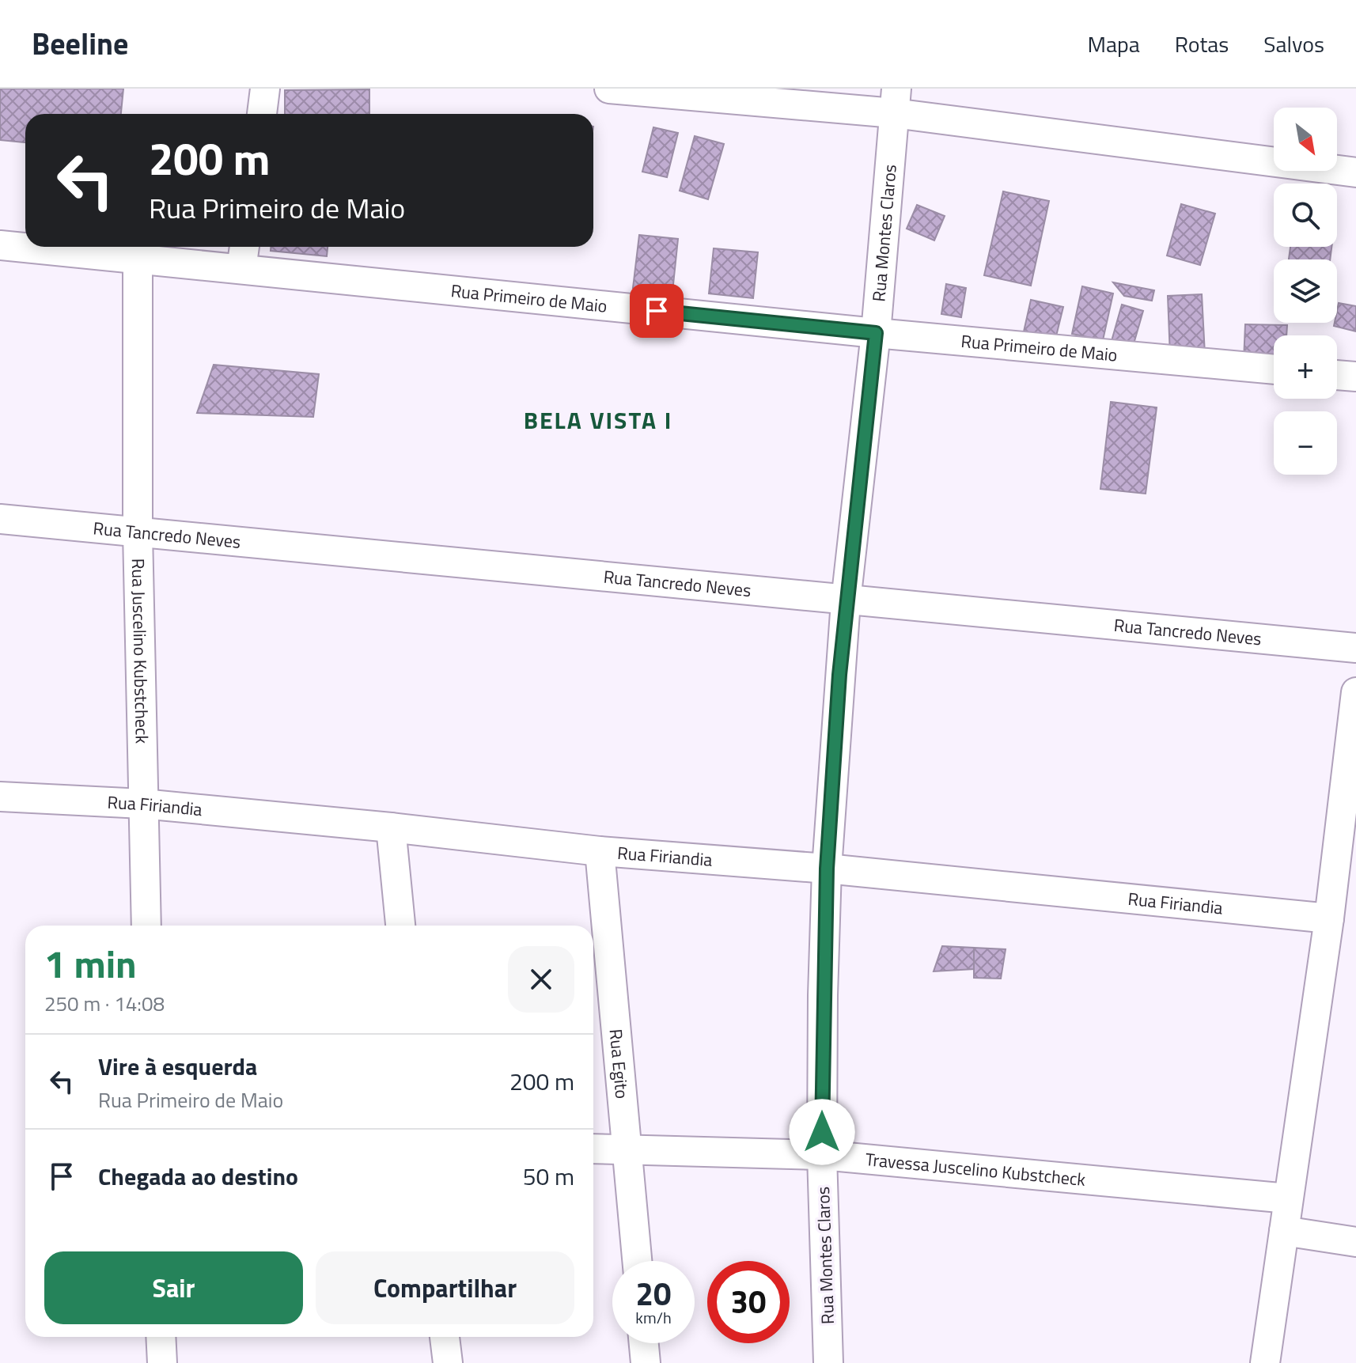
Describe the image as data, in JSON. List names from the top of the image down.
{
  "streets": {
    "street": [
      "Rua Montes Claros",
      "Rua Primeiro de Maio",
      "Rua Tancredo Neves",
      "Rua Juscelino Kubstcheck",
      "Rua Firiandia",
      "Rua Egito",
      "Travessa Juscelino Kubstcheck"
    ]
  },
  "crossings": [
    ["Rua Montes Claros", "Rua Primeiro de Maio"],
    ["Rua Montes Claros", "Rua Tancredo Neves"],
    ["Rua Montes Claros", "Rua Firiandia"],
    ["Rua Montes Claros", "Travessa Juscelino Kubstcheck"],
    ["Rua Primeiro de Maio", "Rua Juscelino Kubstcheck"],
    ["Rua Tancredo Neves", "Rua Juscelino Kubstcheck"],
    ["Rua Juscelino Kubstcheck", "Rua Firiandia"],
    ["Rua Firiandia", "Rua Egito"],
    ["Rua Egito", "Travessa Juscelino Kubstcheck"]
  ],
  "districts": ["BELA VISTA I"],
  "north": "bottom right",
  "page": {
    "header": "Beeline",
    "nav": ["Mapa", "Rotas", "Salvos"],
    "map_buttons": ["+", "−"],
    "turn": ["200 m", "Rua Primeiro de Maio"],
    "heading": ["1 min", "250 m · 14:08"],
    "list": [
      {
        "name": "Vire à esquerda",
        "note": "Rua Primeiro de Maio",
        "value": "200 m"
      },
      {
        "name": "Chegada ao destino",
        "value": "50 m"
      }
    ],
    "buttons": ["Sair", "Compartilhar"],
    "speed": "20 km/h",
    "limit": "30"
  }
}
